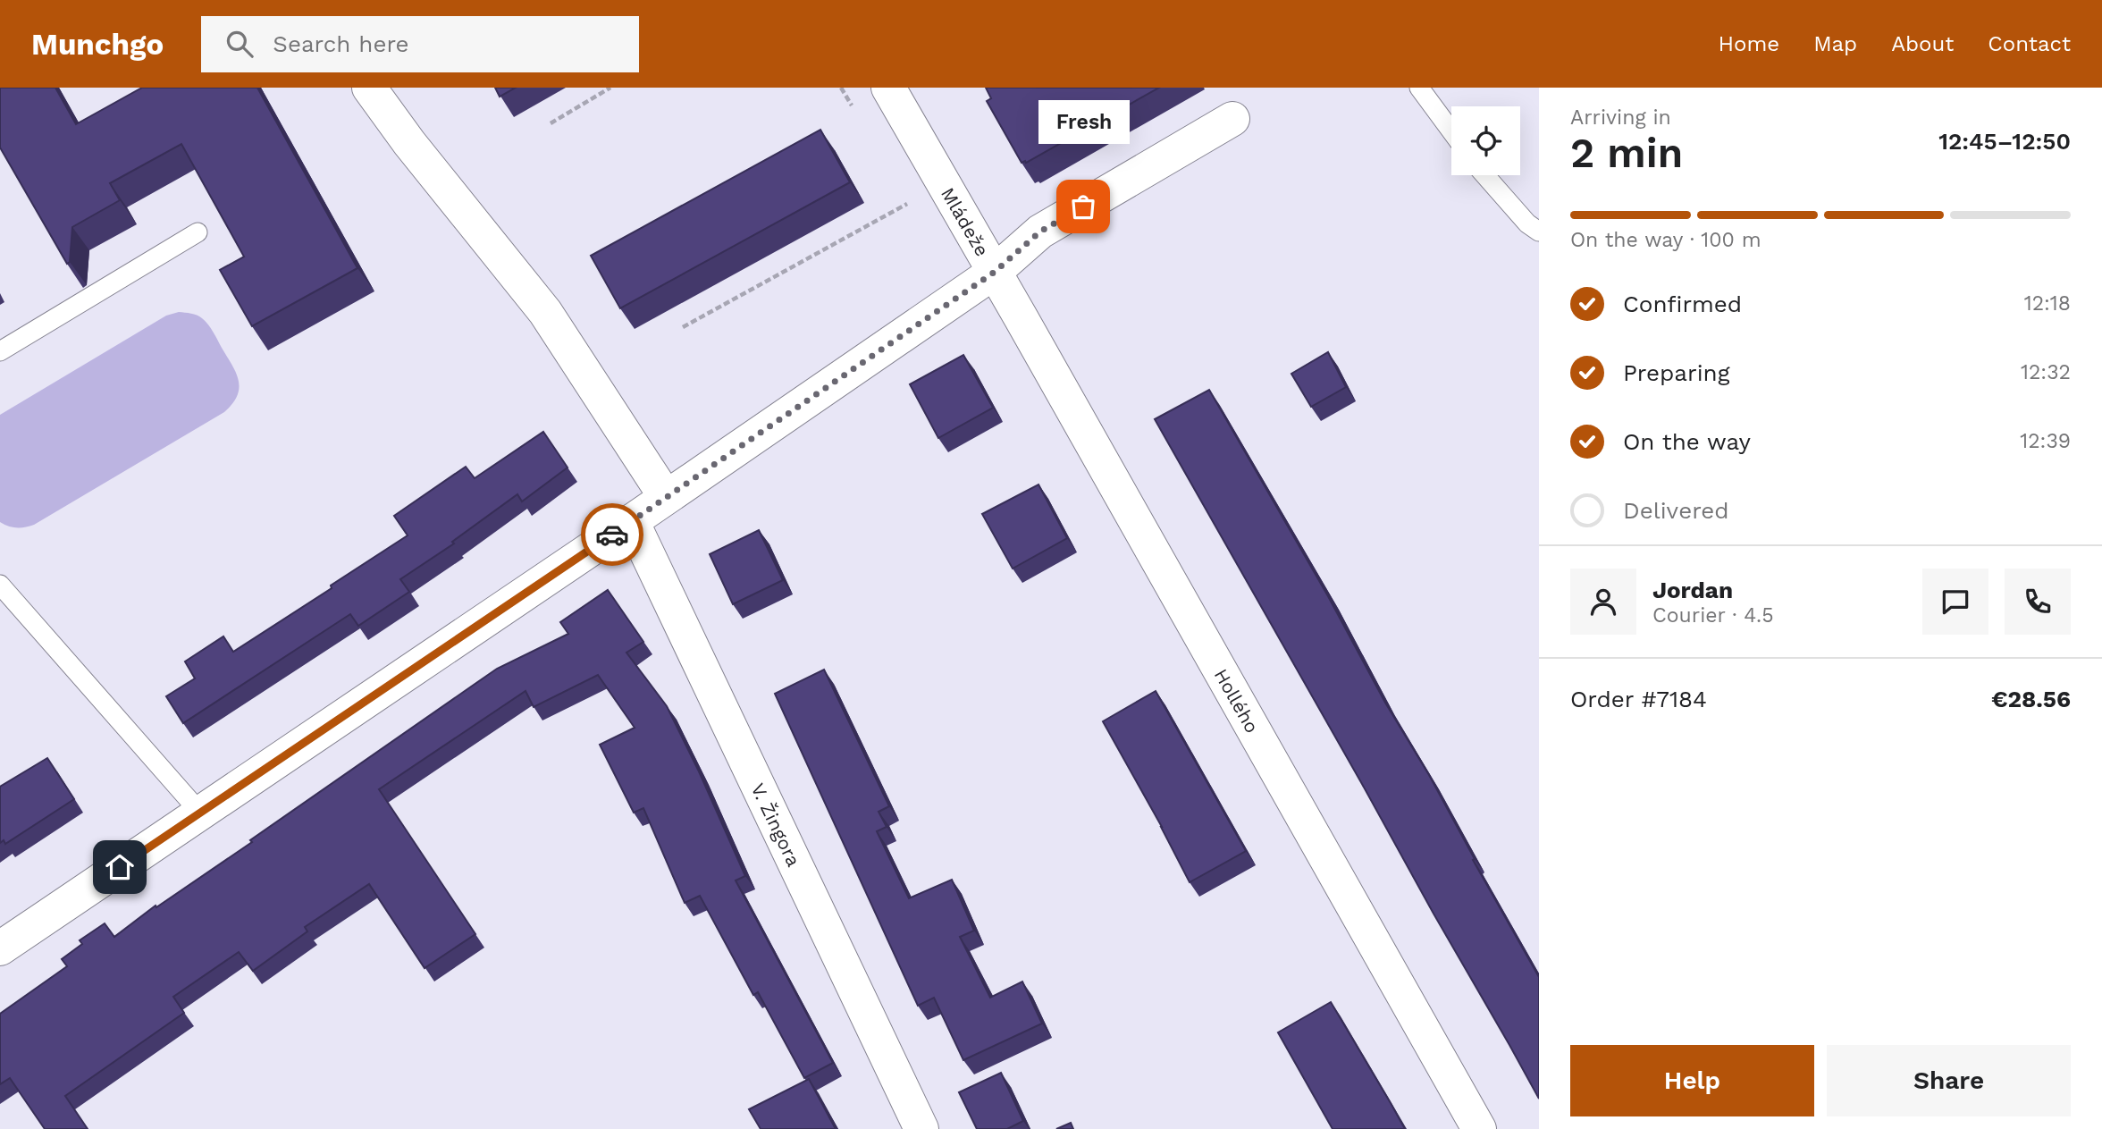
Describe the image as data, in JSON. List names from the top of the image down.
{
  "streets": {
    "street": ["Mládeže", "Hollého", "V. Žingora"]
  },
  "crossings": [
    ["Mládeže", "Hollého"]
  ],
  "places": ["Fresh"],
  "page": {
    "header": "Munchgo",
    "search": "Search here",
    "nav": [
      "Home",
      "Map",
      "About",
      "Contact"
    ],
    "heading": ["2 min", "Arriving in", "12:45–12:50"],
    "panel": [
      "Jordan",
      "Courier · 4.5",
      "Order #7184",
      "€28.56"
    ],
    "bubble": "Fresh",
    "bar": "On the way · 100 m",
    "list": [
      ["Confirmed", "12:18"],
      ["Preparing", "12:32"],
      ["On the way", "12:39"],
      "Delivered"
    ],
    "buttons": ["Help", "Share"]
  }
}
